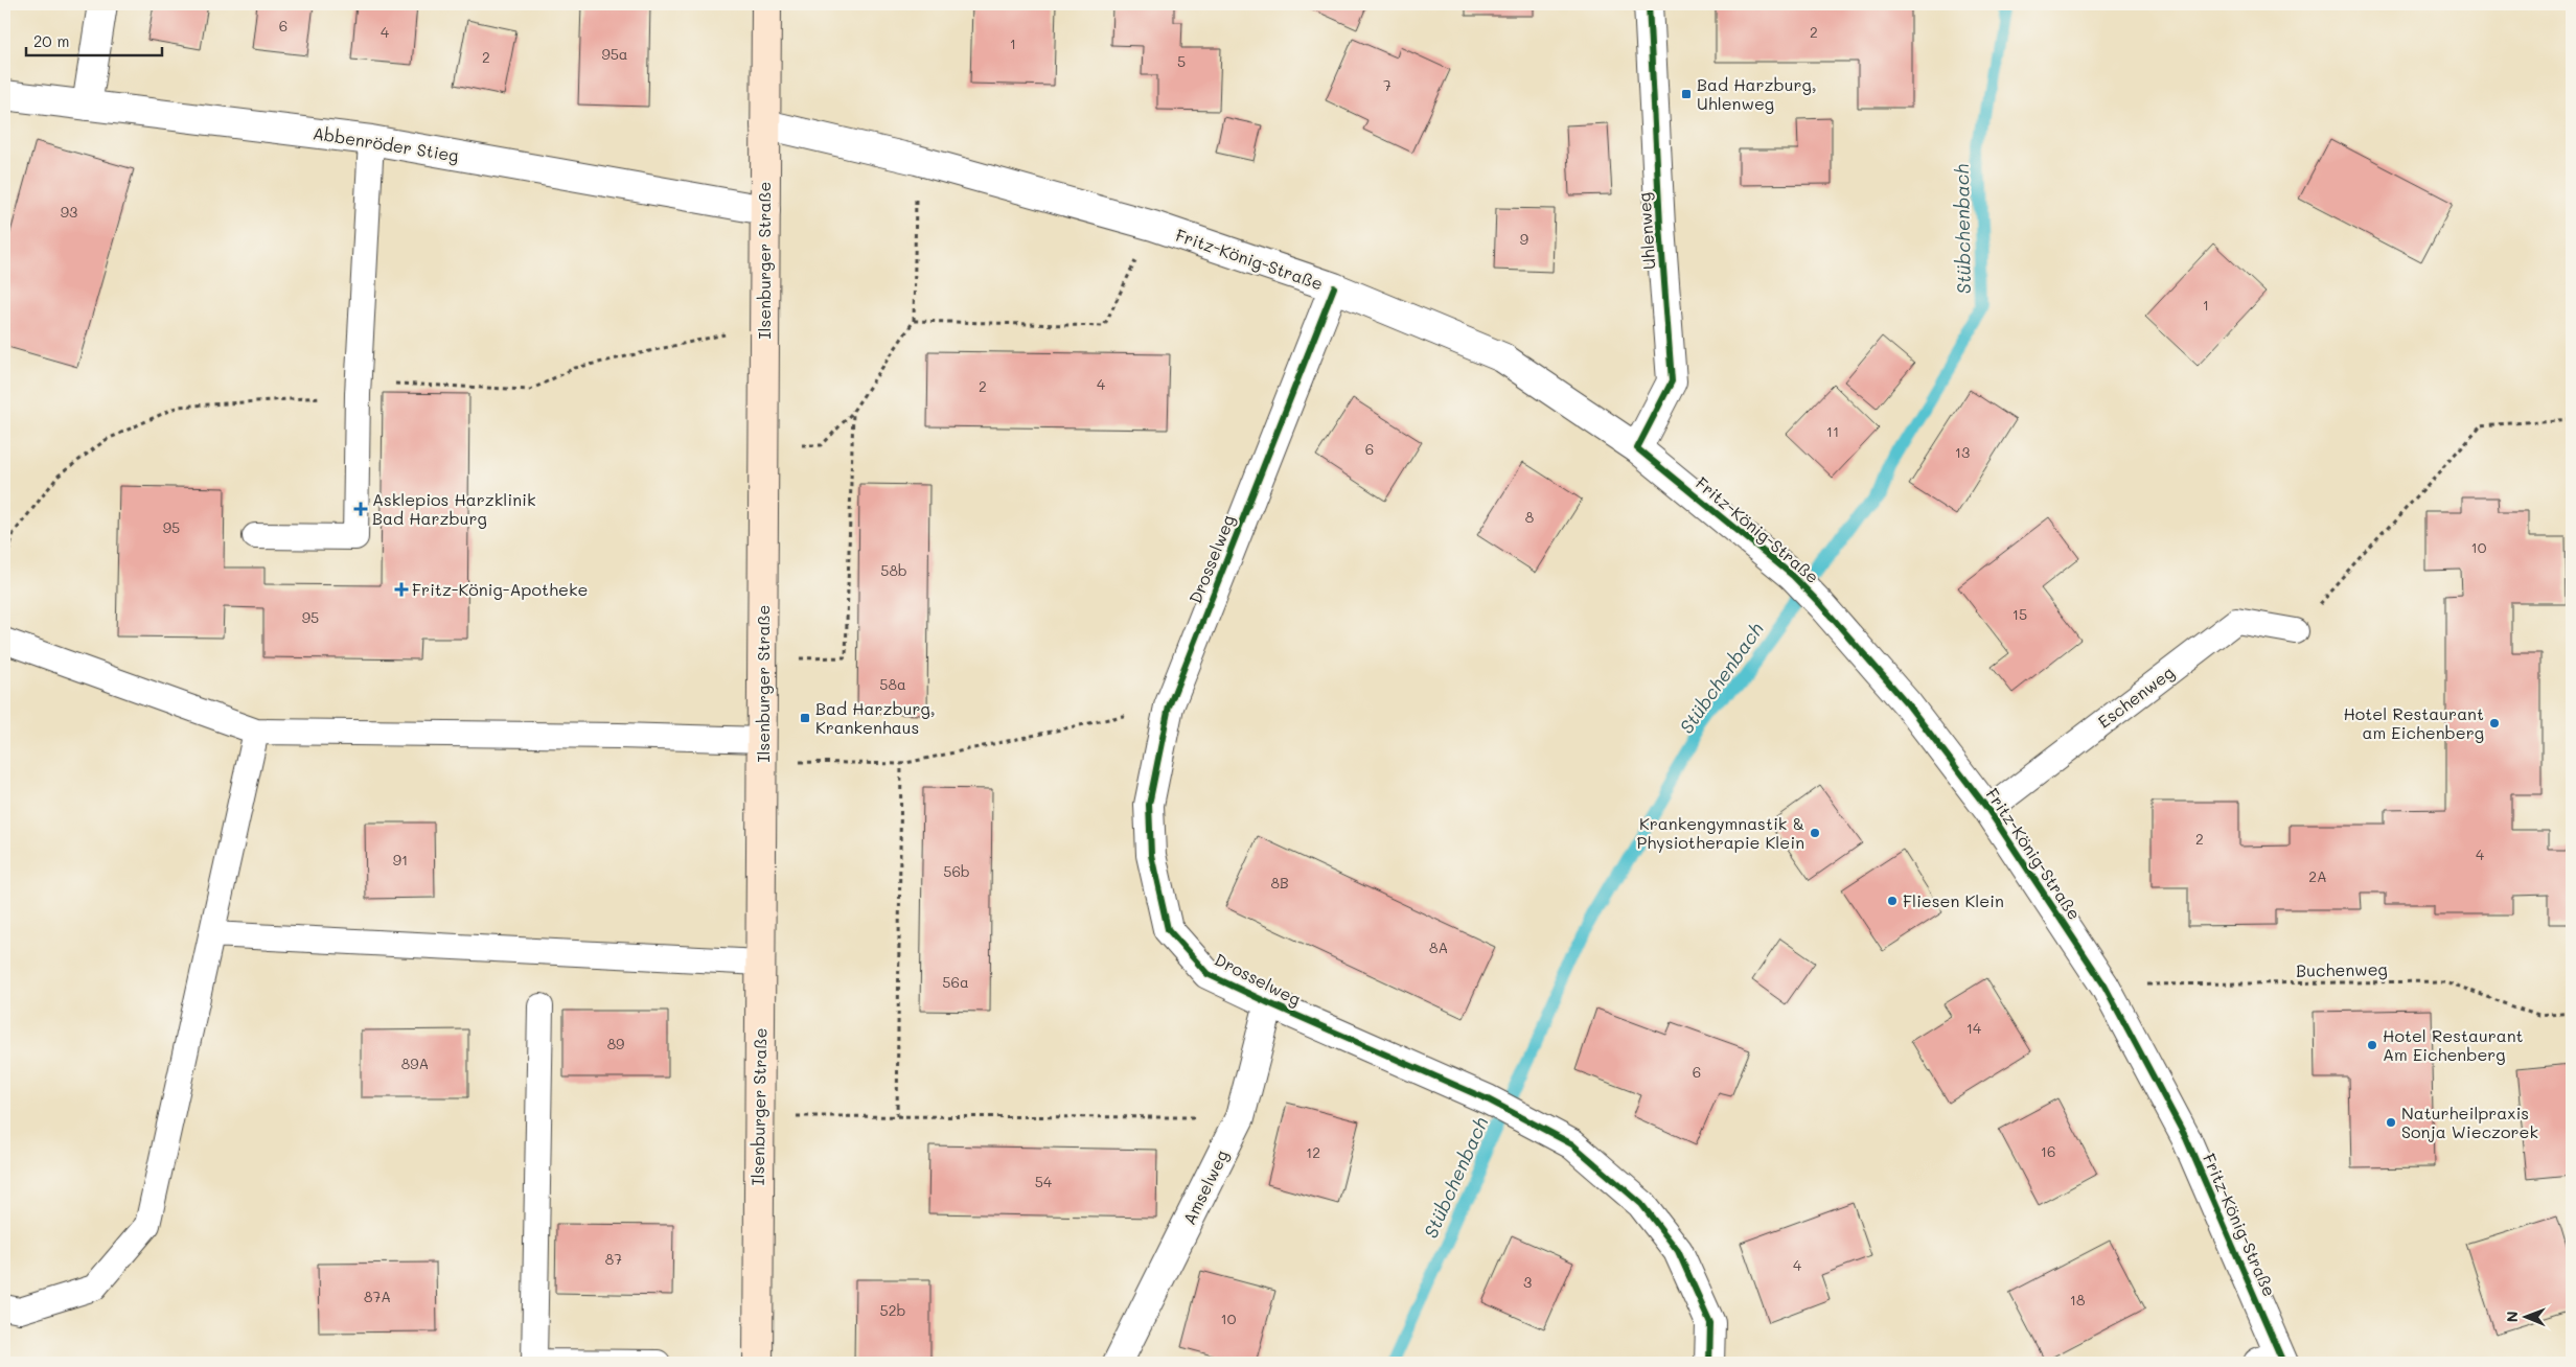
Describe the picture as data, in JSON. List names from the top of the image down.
{
  "streets": {
    "main road": ["Ilsenburger Straße"],
    "street": [
      "Abbenröder Stieg",
      "Uhlenweg",
      "Fritz-König-Straße",
      "Drosselweg",
      "Amselweg"
    ],
    "lane": ["Eschenweg"],
    "path": ["Buchenweg"]
  },
  "crossings": [
    ["Abbenröder Stieg", "Ilsenburger Straße"],
    ["Uhlenweg", "Fritz-König-Straße"],
    ["Fritz-König-Straße", "Ilsenburger Straße"],
    ["Fritz-König-Straße", "Drosselweg"],
    ["Fritz-König-Straße", "Eschenweg"],
    ["Fritz-König-Straße", "Buchenweg"],
    ["Drosselweg", "Amselweg"]
  ],
  "water": ["Stübchenbach"],
  "places": {
    "transit": ["Bad Harzburg, Uhlenweg", "Bad Harzburg, Krankenhaus"],
    "health": ["Asklepios Harzklinik Bad Harzburg", "Fritz-König-Apotheke"],
    "other": [
      "Hotel Restaurant am Eichenberg",
      "Krankengymnastik & Physiotherapie Klein",
      "Fliesen Klein",
      "Hotel Restaurant Am Eichenberg",
      "Naturheilpraxis Sonja Wieczorek"
    ]
  },
  "house_numbers": [
    "6",
    "4",
    "2",
    "1",
    "95a",
    "2",
    "5",
    "7",
    "93",
    "9",
    "1",
    "4",
    "2",
    "11",
    "6",
    "13",
    "8",
    "95",
    "10",
    "58b",
    "15",
    "95",
    "58a",
    "2",
    "4",
    "91",
    "56b",
    "2A",
    "8B",
    "8A",
    "56a",
    "14",
    "89",
    "89A",
    "6",
    "16",
    "12",
    "54",
    "87",
    "4",
    "3",
    "87A",
    "18",
    "52b",
    "10"
  ],
  "scale_bar": "20 m",
  "north": "left"
}
